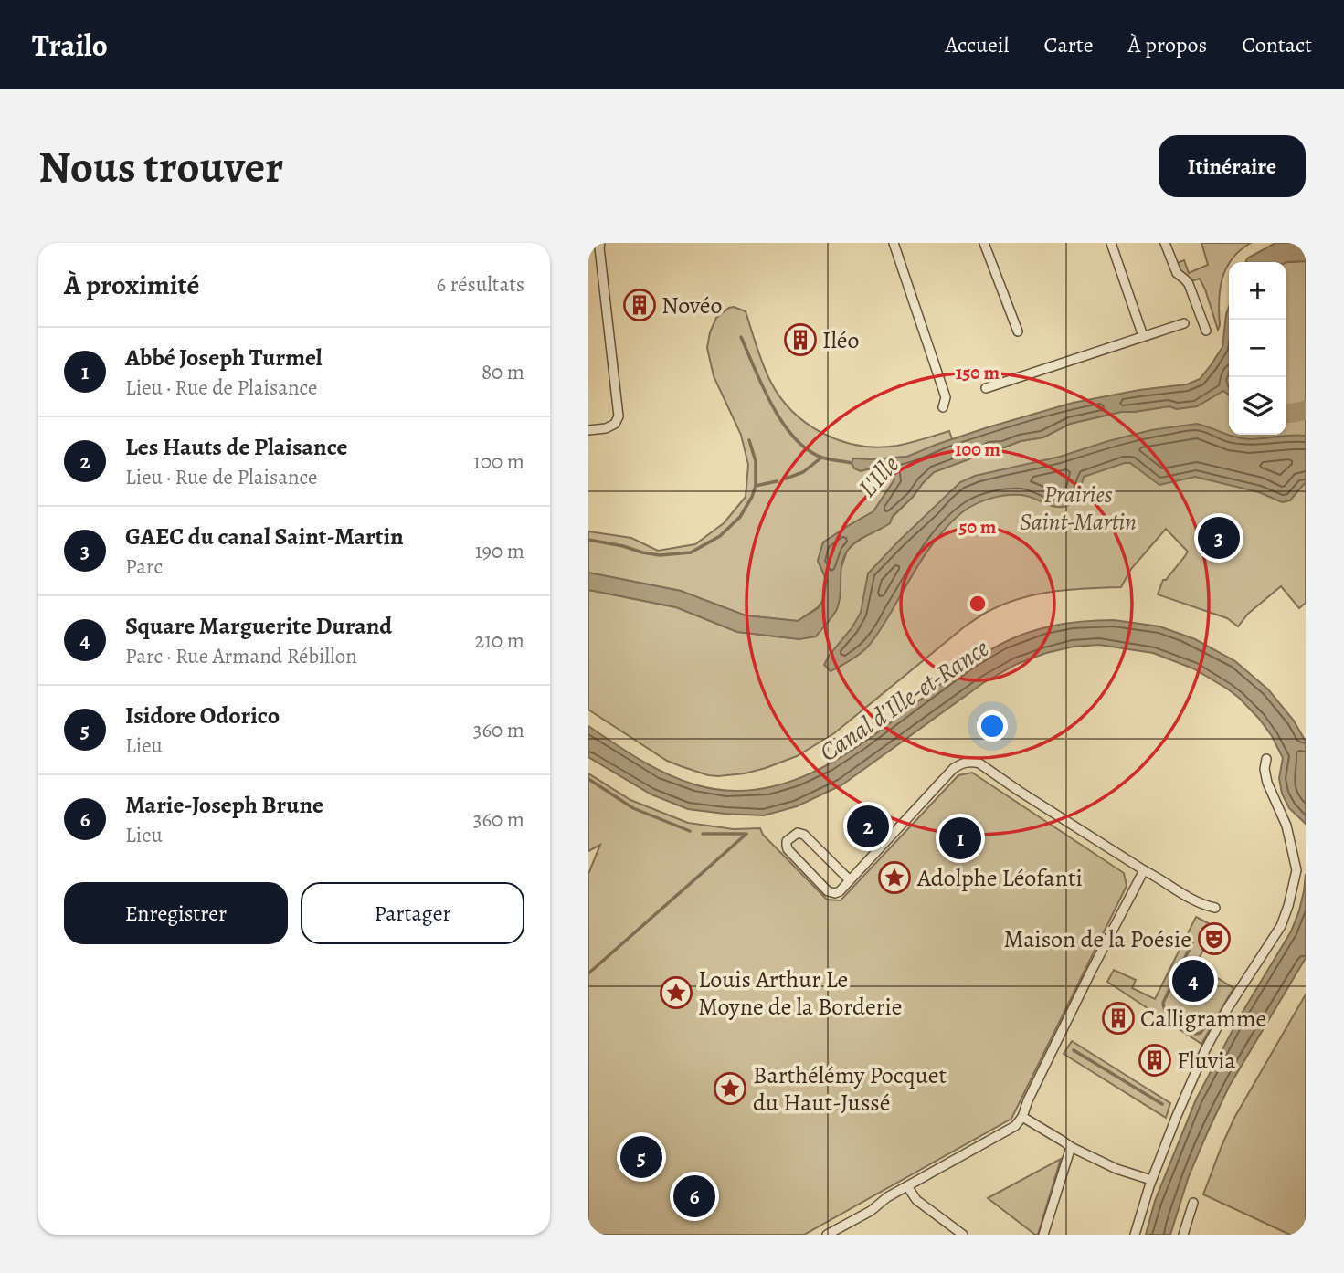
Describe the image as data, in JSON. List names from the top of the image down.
{
  "water": ["L'Ille", "Canal d'Ille-et-Rance"],
  "parks": ["Prairies Saint-Martin"],
  "places": {
    "building": [
      "Novéo",
      "Iléo",
      "Calligramme",
      "Fluvia"
    ],
    "place": ["Adolphe Léofanti", "Louis Arthur Le Moyne de la Borderie", "Barthélémy Pocquet du Haut-Jussé"],
    "theatre": ["Maison de la Poésie"]
  },
  "page": {
    "header": "Trailo",
    "nav": [
      "Accueil",
      "Carte",
      "À propos",
      "Contact"
    ],
    "buttons": [
      "Itinéraire",
      ["Enregistrer", "Partager"]
    ],
    "title": "Nous trouver",
    "heading": ["À proximité", "6 résultats"],
    "map_buttons": ["+", "−"],
    "list": [
      {
        "mark": "1",
        "name": "Abbé Joseph Turmel",
        "note": "Lieu · Rue de Plaisance",
        "value": "80 m"
      },
      {
        "mark": "2",
        "name": "Les Hauts de Plaisance",
        "note": "Lieu · Rue de Plaisance",
        "value": "100 m"
      },
      {
        "mark": "3",
        "name": "GAEC du canal Saint-Martin",
        "note": "Parc",
        "value": "190 m"
      },
      {
        "mark": "4",
        "name": "Square Marguerite Durand",
        "note": "Parc · Rue Armand Rébillon",
        "value": "210 m"
      },
      {
        "mark": "5",
        "name": "Isidore Odorico",
        "note": "Lieu",
        "value": "360 m"
      },
      {
        "mark": "6",
        "name": "Marie-Joseph Brune",
        "note": "Lieu",
        "value": "360 m"
      }
    ],
    "pins": [
      "3",
      "2",
      "1",
      "4",
      "5",
      "6"
    ]
  },
  "rings": ["150 m", "100 m", "50 m"]
}
